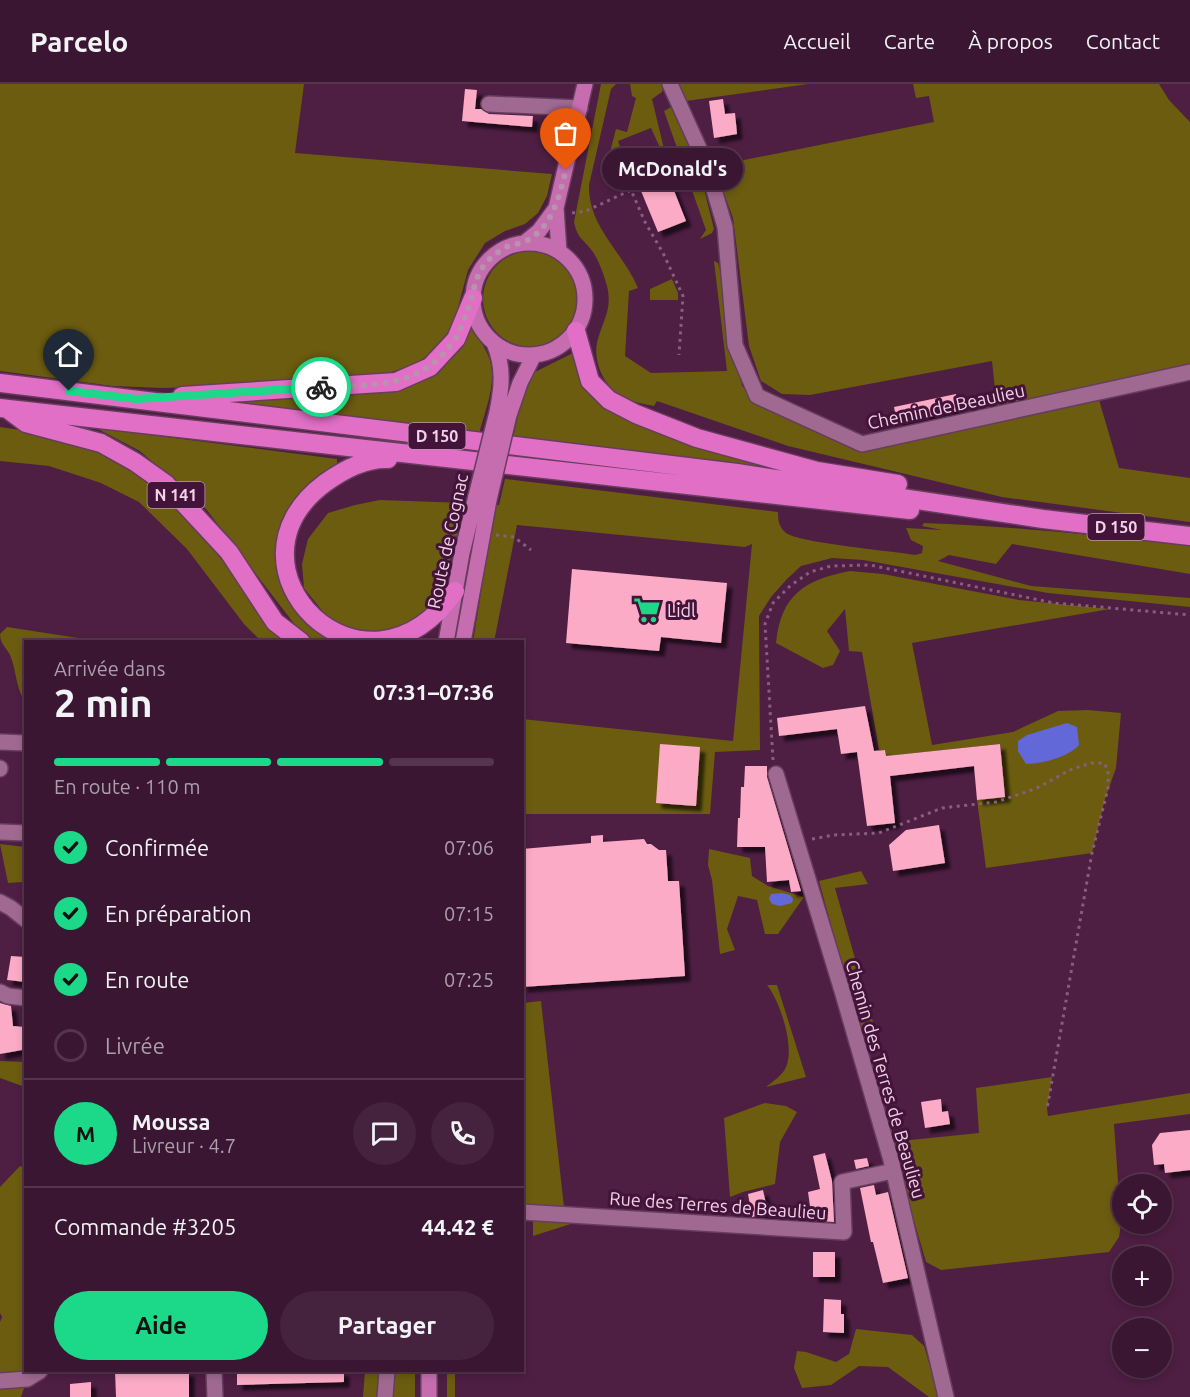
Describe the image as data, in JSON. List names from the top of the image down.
{
  "streets": {
    "highway": ["D 150", "N 141"],
    "main road": ["Route de Cognac"],
    "street": ["Chemin de Beaulieu", "Chemin des Terres de Beaulieu", "Rue des Terres de Beaulieu"]
  },
  "crossings": [
    ["D 150", "N 141"],
    ["Chemin des Terres de Beaulieu", "Rue des Terres de Beaulieu"]
  ],
  "places": {
    "other": ["McDonald's"],
    "supermarket": ["Lidl"]
  },
  "page": {
    "header": "Parcelo",
    "nav": [
      "Accueil",
      "Carte",
      "À propos",
      "Contact"
    ],
    "bubble": "McDonald's",
    "heading": ["2 min", "Arrivée dans", "07:31–07:36"],
    "panel": [
      "Moussa",
      "Livreur · 4.7",
      "Commande #3205",
      "44.42 €"
    ],
    "bar": "En route · 110 m",
    "list": [
      ["Confirmée", "07:06"],
      ["En préparation", "07:15"],
      ["En route", "07:25"],
      "Livrée"
    ],
    "round": "M",
    "map_buttons": ["+", "−"],
    "buttons": ["Aide", "Partager"]
  }
}
